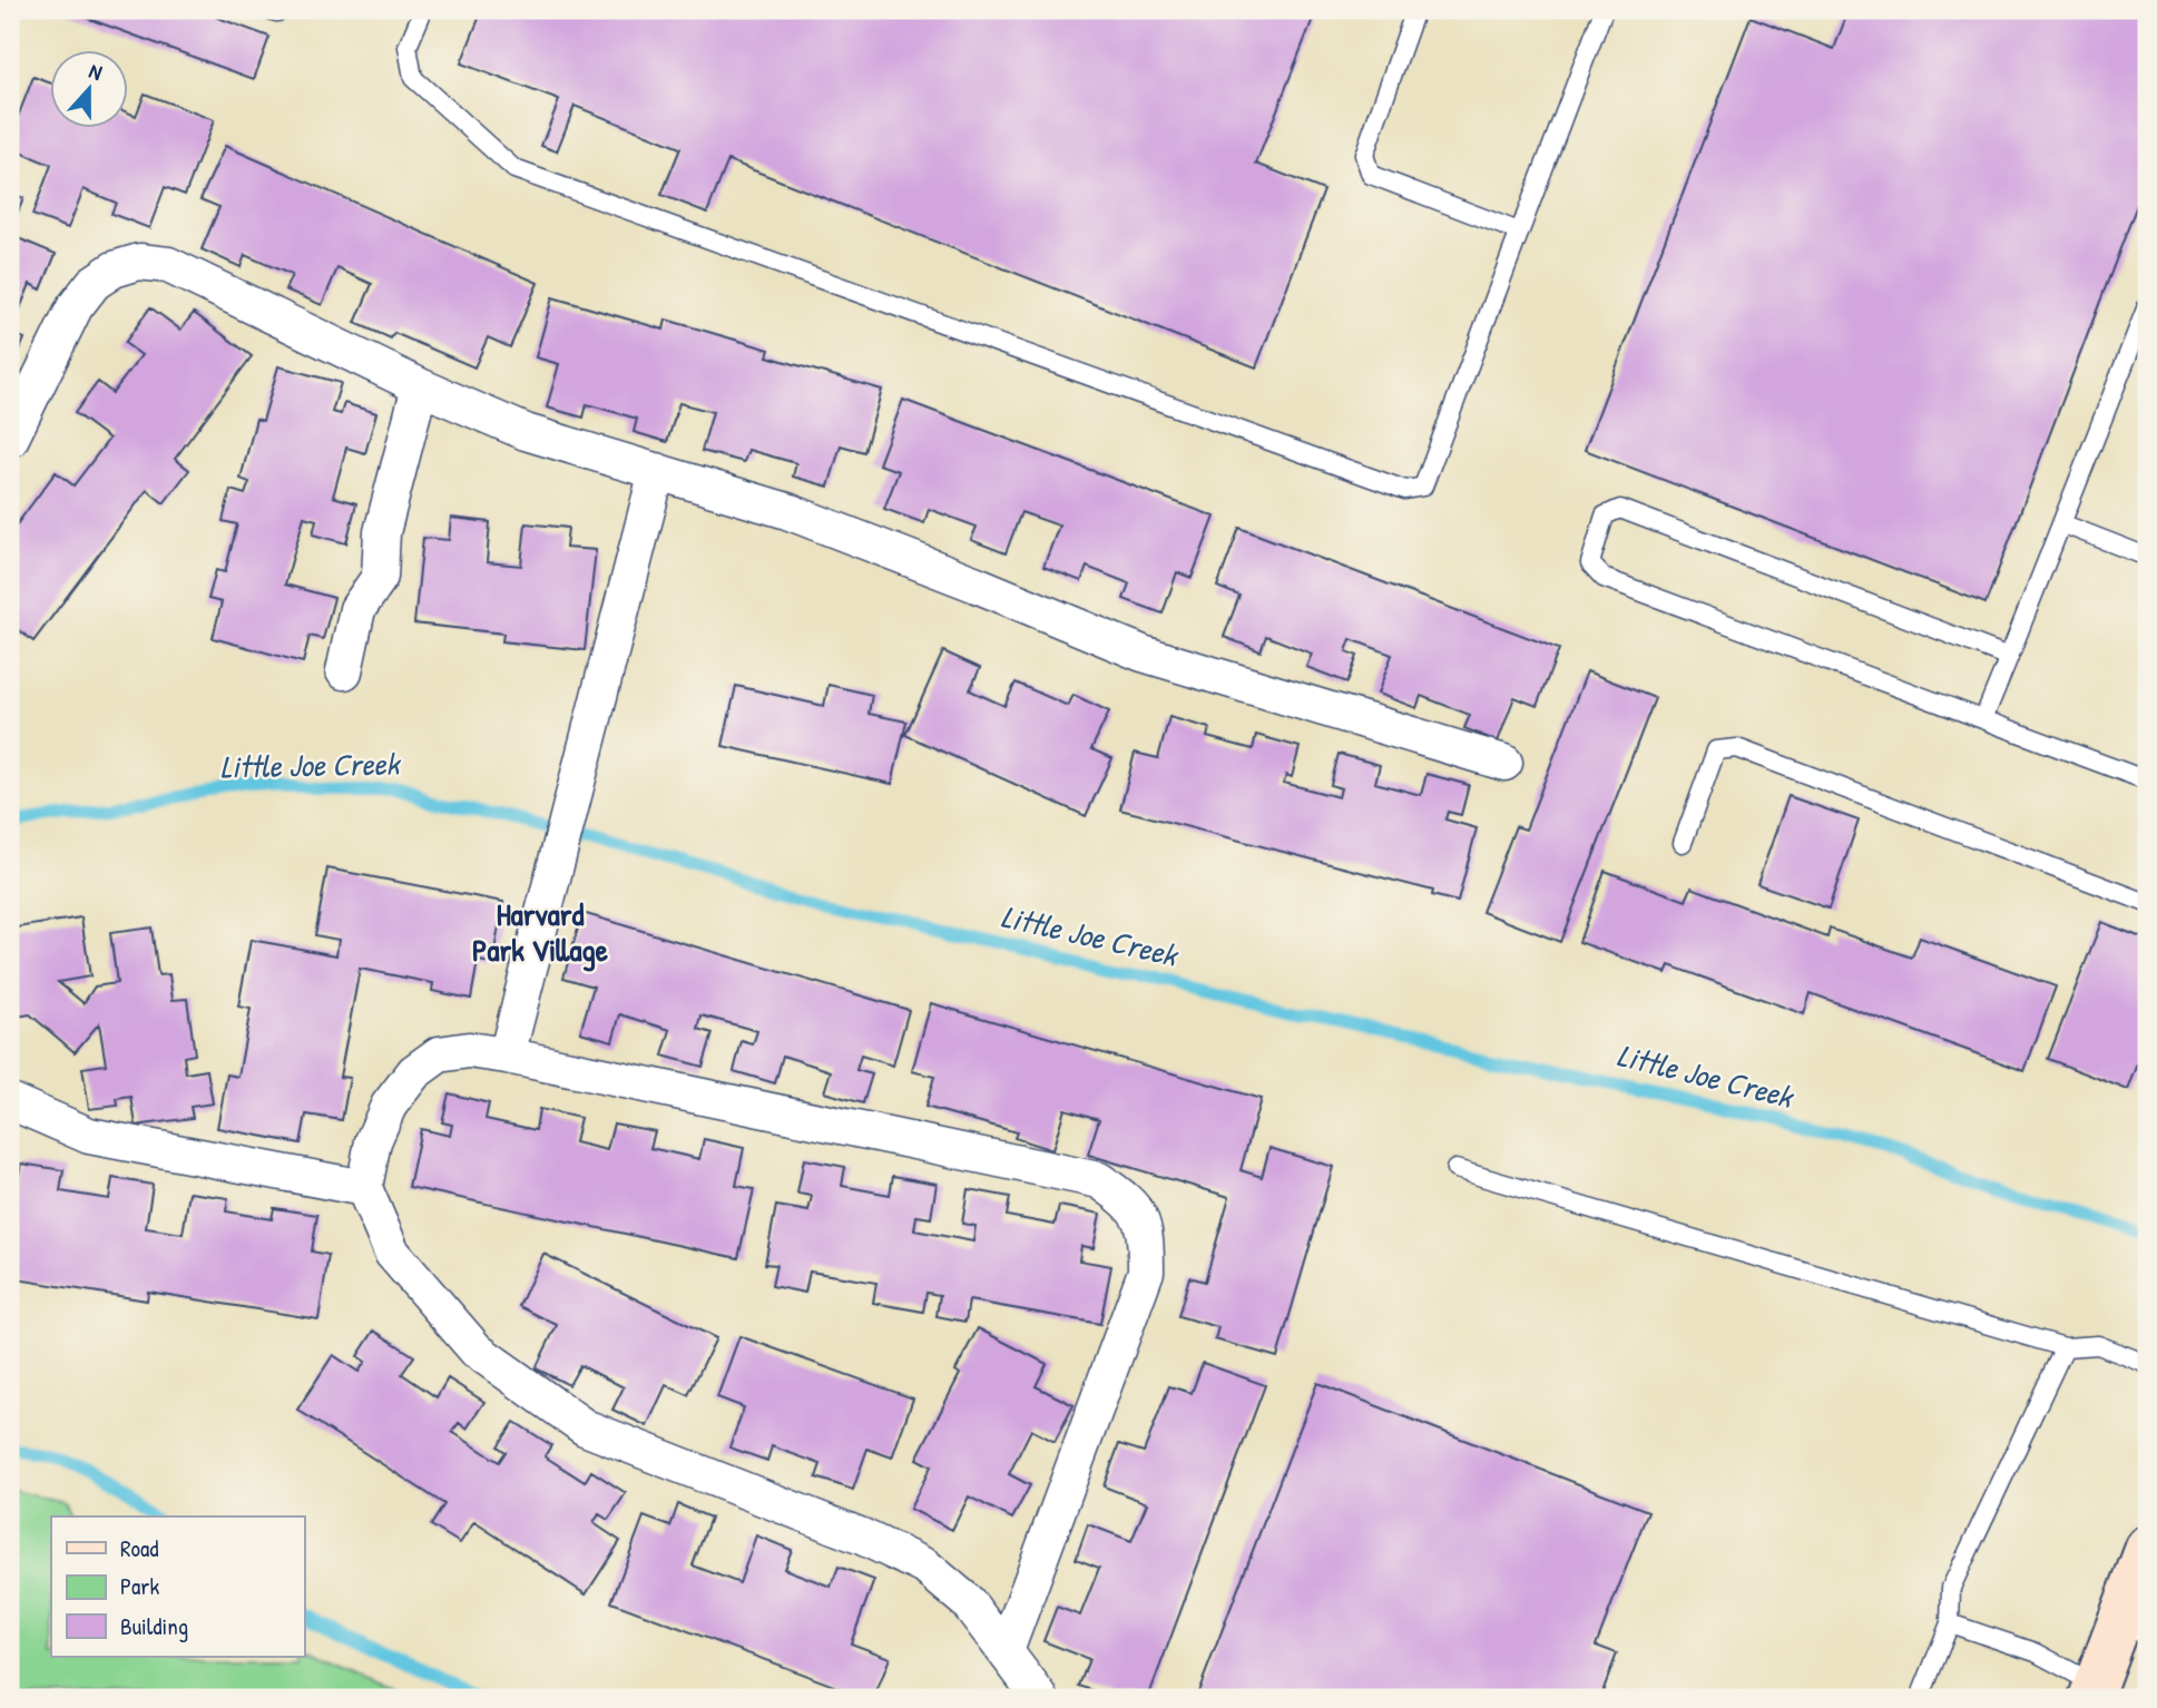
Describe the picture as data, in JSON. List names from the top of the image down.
{
  "districts": ["Harvard Park Village"],
  "water": ["Little Joe Creek"],
  "legend": ["Road", "Park", "Building"],
  "north": "top"
}
